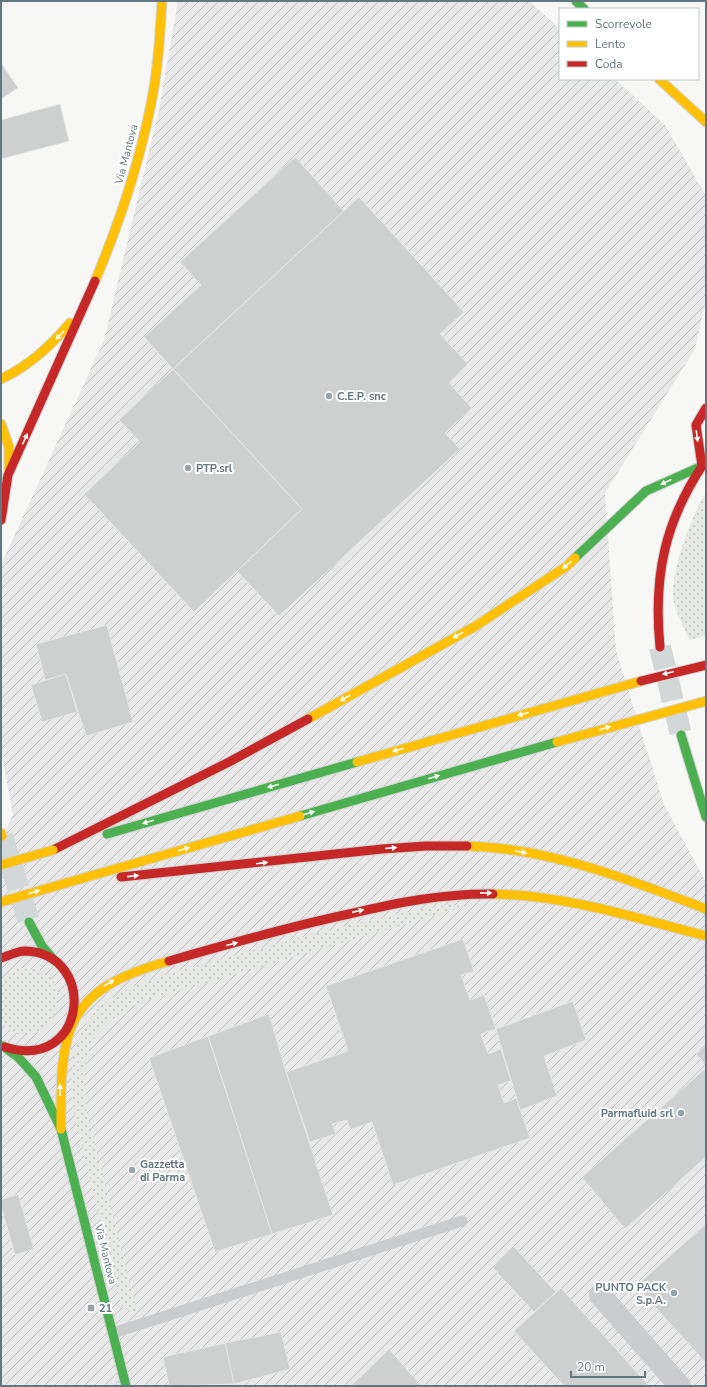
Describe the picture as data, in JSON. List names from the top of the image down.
{
  "streets": {
    "main road": ["Via Mantova"]
  },
  "places": {
    "other": [
      "C.E.P. snc",
      "PTP.srl",
      "Parmafluid srl",
      "Gazzetta di Parma",
      "PUNTO PACK S.p.A."
    ],
    "transit": ["21"]
  },
  "legend": ["Scorrevole", "Lento", "Coda"],
  "scale_bar": "20 m"
}
